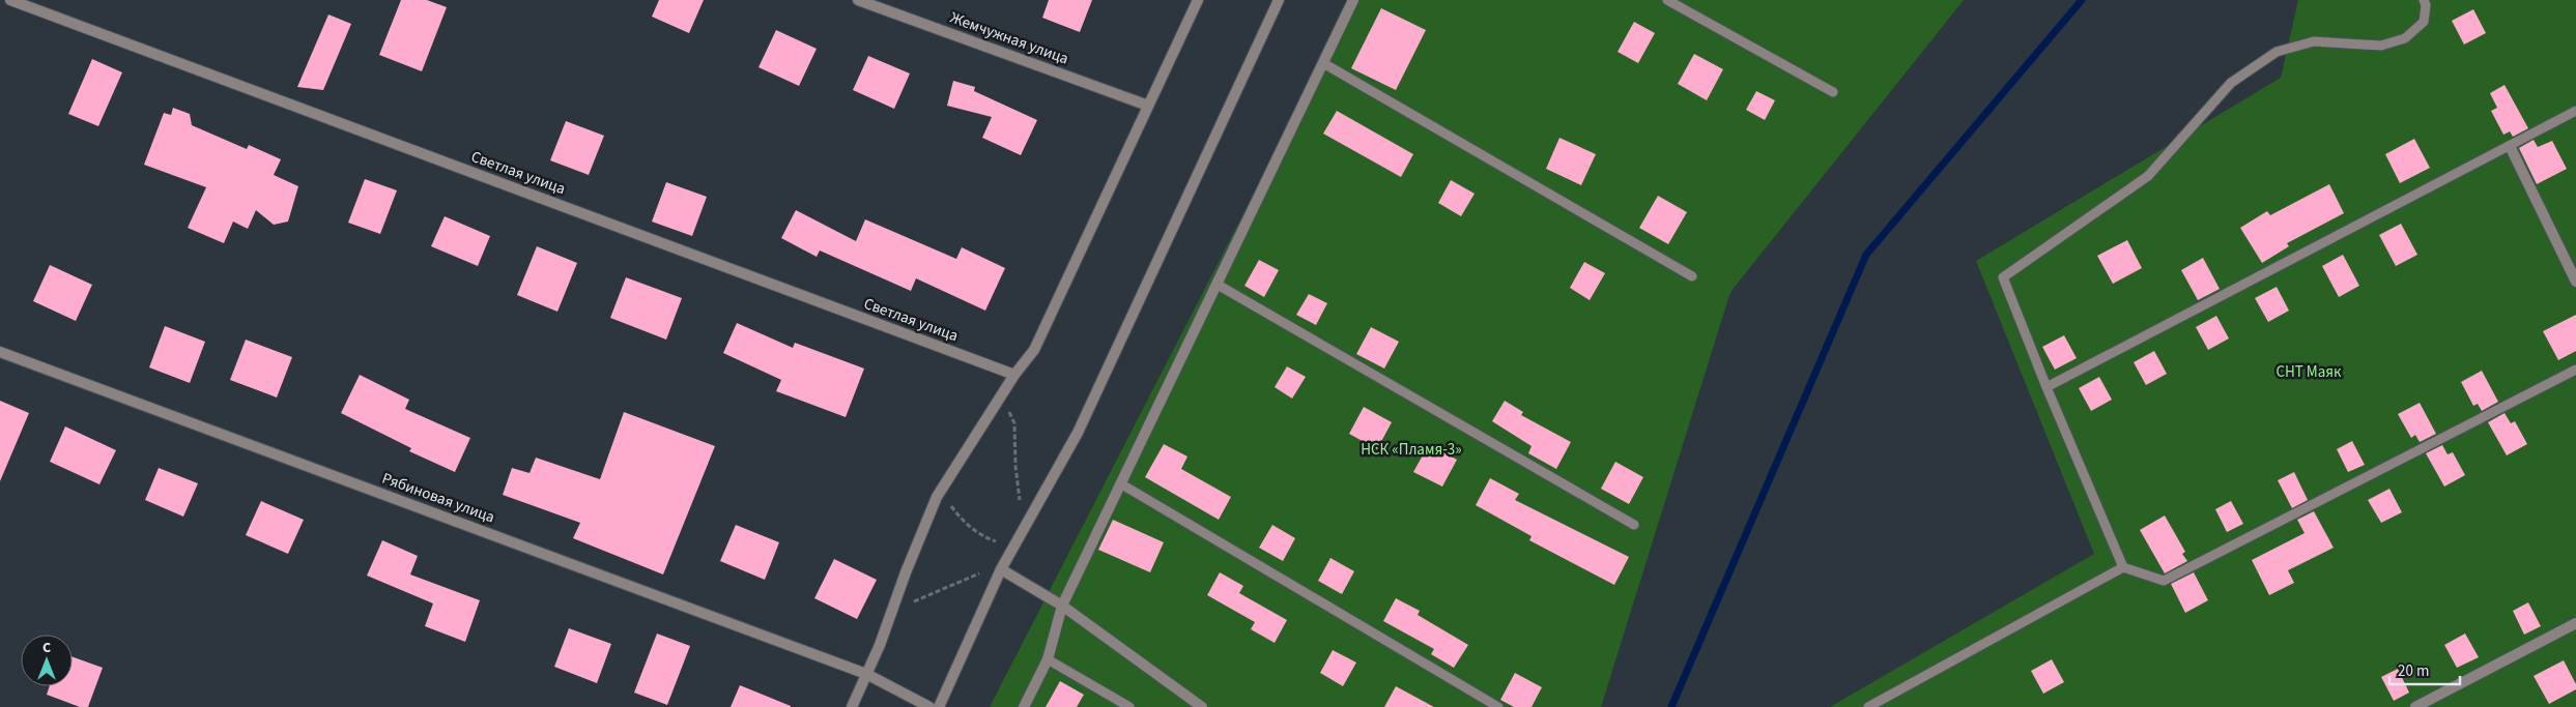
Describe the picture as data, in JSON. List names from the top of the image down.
{
  "streets": {
    "street": ["Жемчужная улица", "Светлая улица", "Рябиновая улица"]
  },
  "parks": ["СНТ Маяк", "НСК «Пламя-3»"],
  "scale_bar": "20 m",
  "north": "top"
}
